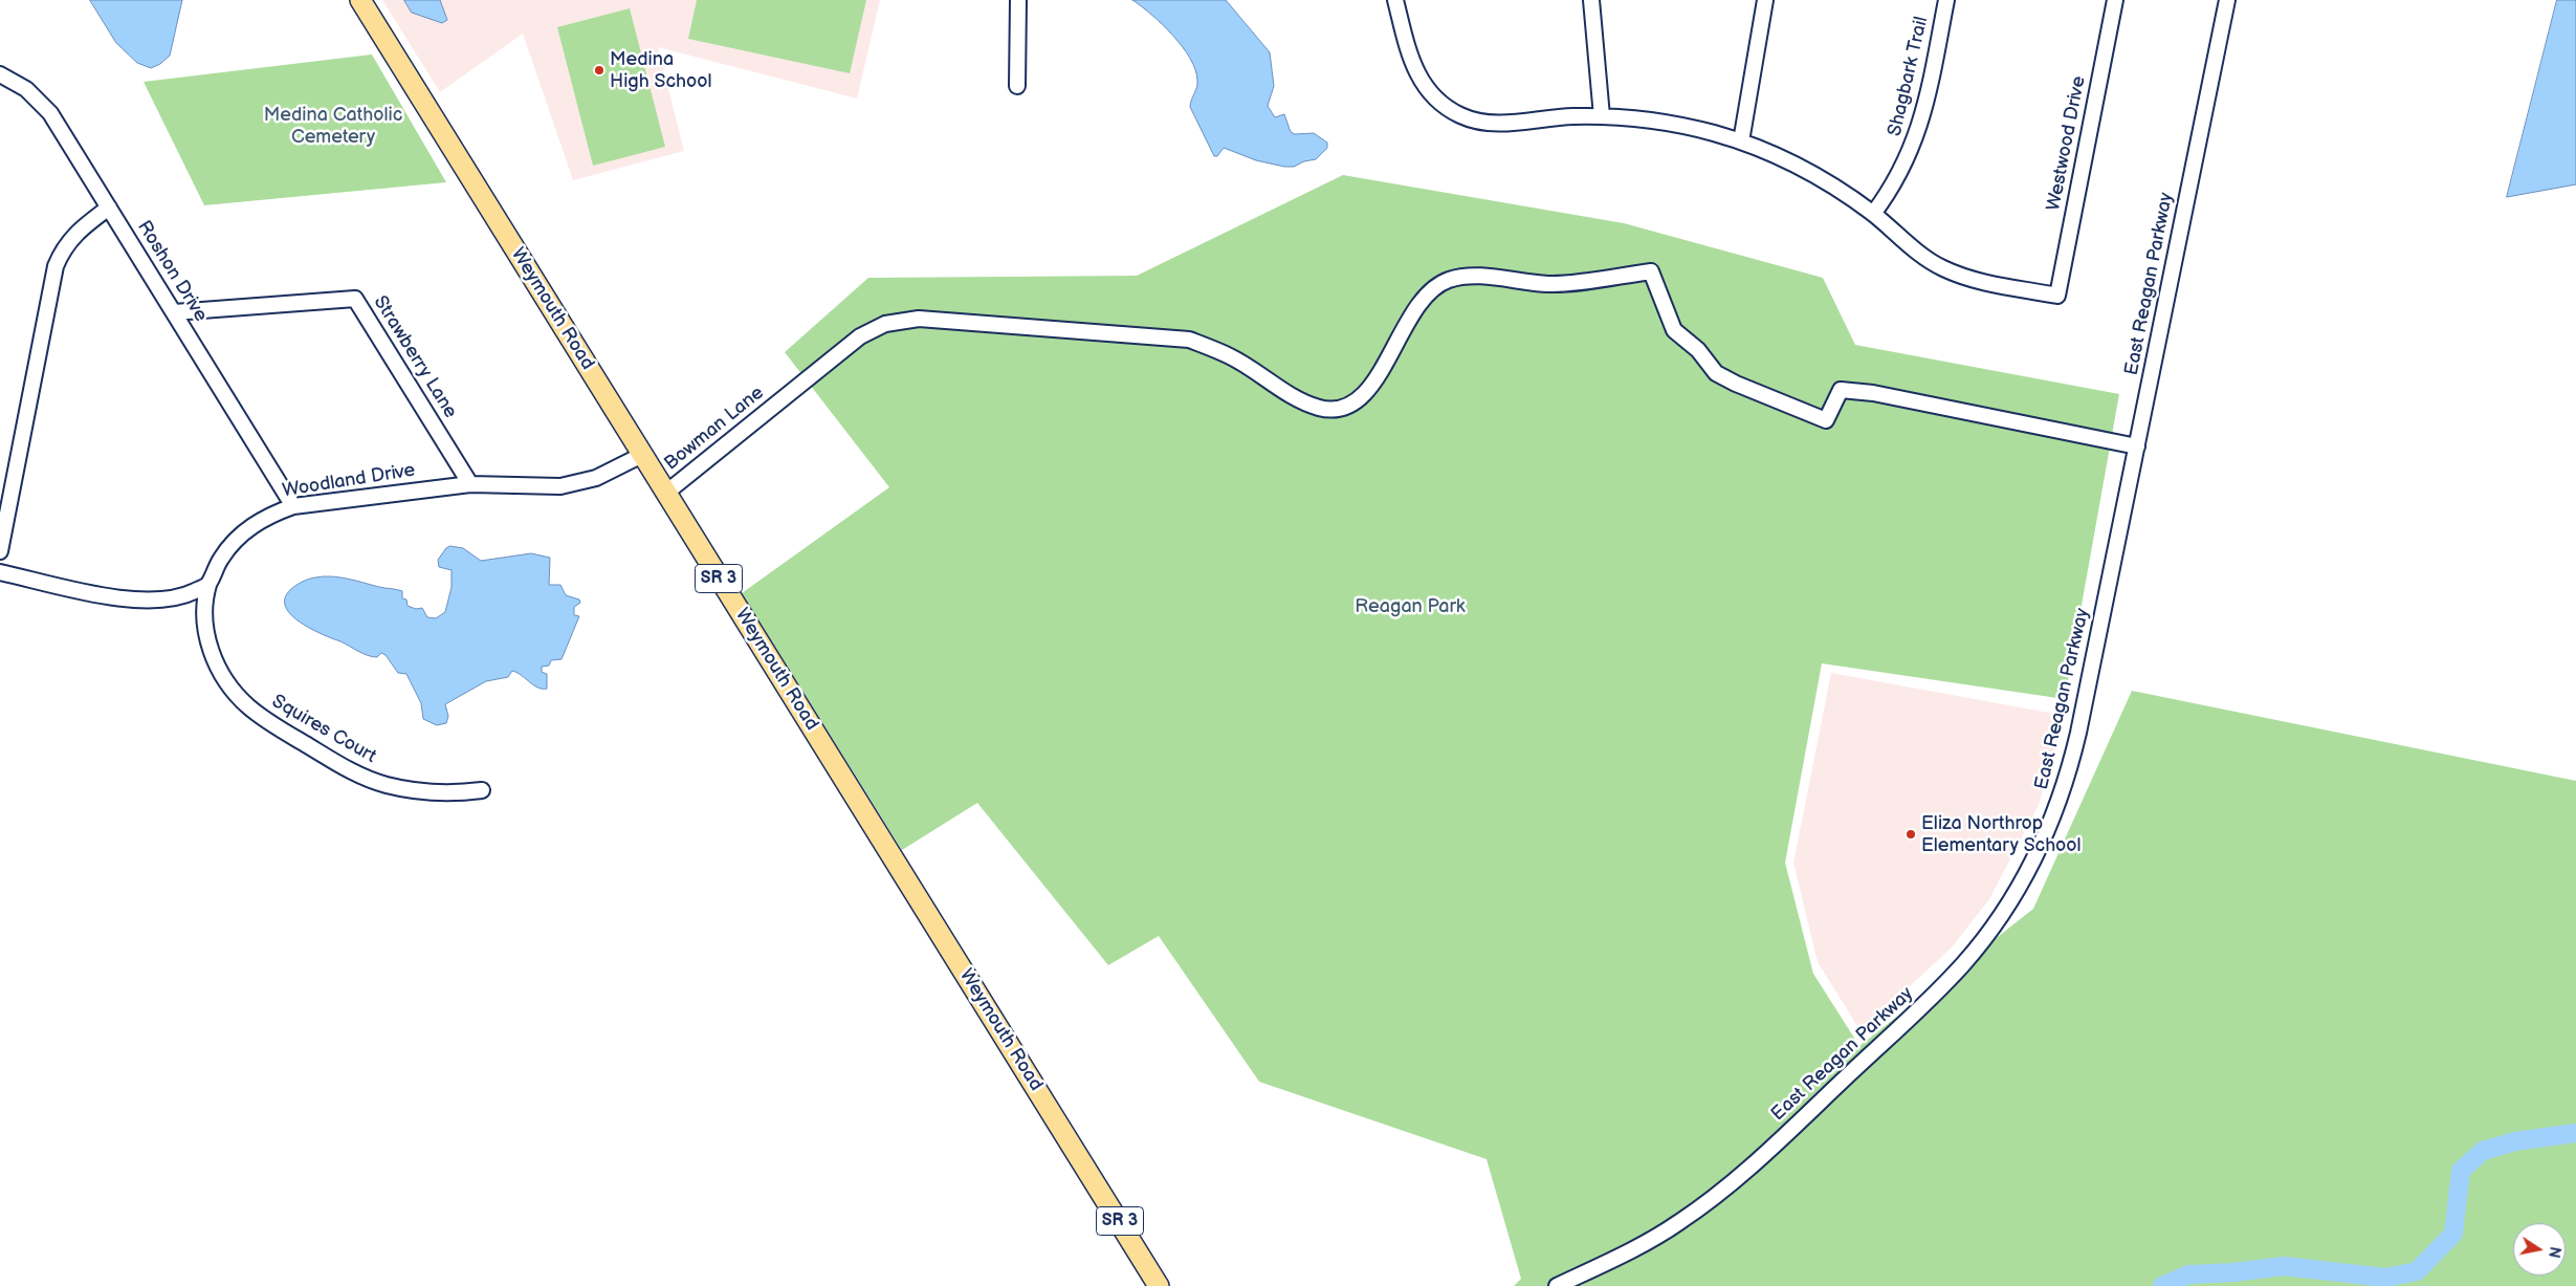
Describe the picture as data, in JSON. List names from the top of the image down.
{
  "streets": {
    "main road": ["Weymouth Road", "SR 3"],
    "street": [
      "Shagbark Trail",
      "Westwood Drive",
      "Roshon Drive",
      "East Reagan Parkway",
      "Strawberry Lane",
      "Bowman Lane",
      "Woodland Drive",
      "Squires Court"
    ]
  },
  "crossings": [
    ["Shagbark Trail", "Westwood Drive"],
    ["Roshon Drive", "Strawberry Lane"],
    ["Roshon Drive", "Woodland Drive"],
    ["East Reagan Parkway", "Bowman Lane"],
    ["Weymouth Road", "Bowman Lane"],
    ["Weymouth Road", "Woodland Drive"],
    ["Strawberry Lane", "Woodland Drive"],
    ["Woodland Drive", "Squires Court"]
  ],
  "parks": ["Medina Catholic Cemetery", "Reagan Park"],
  "places": ["Medina High School", "Eliza Northrop Elementary School"],
  "north": "right"
}
